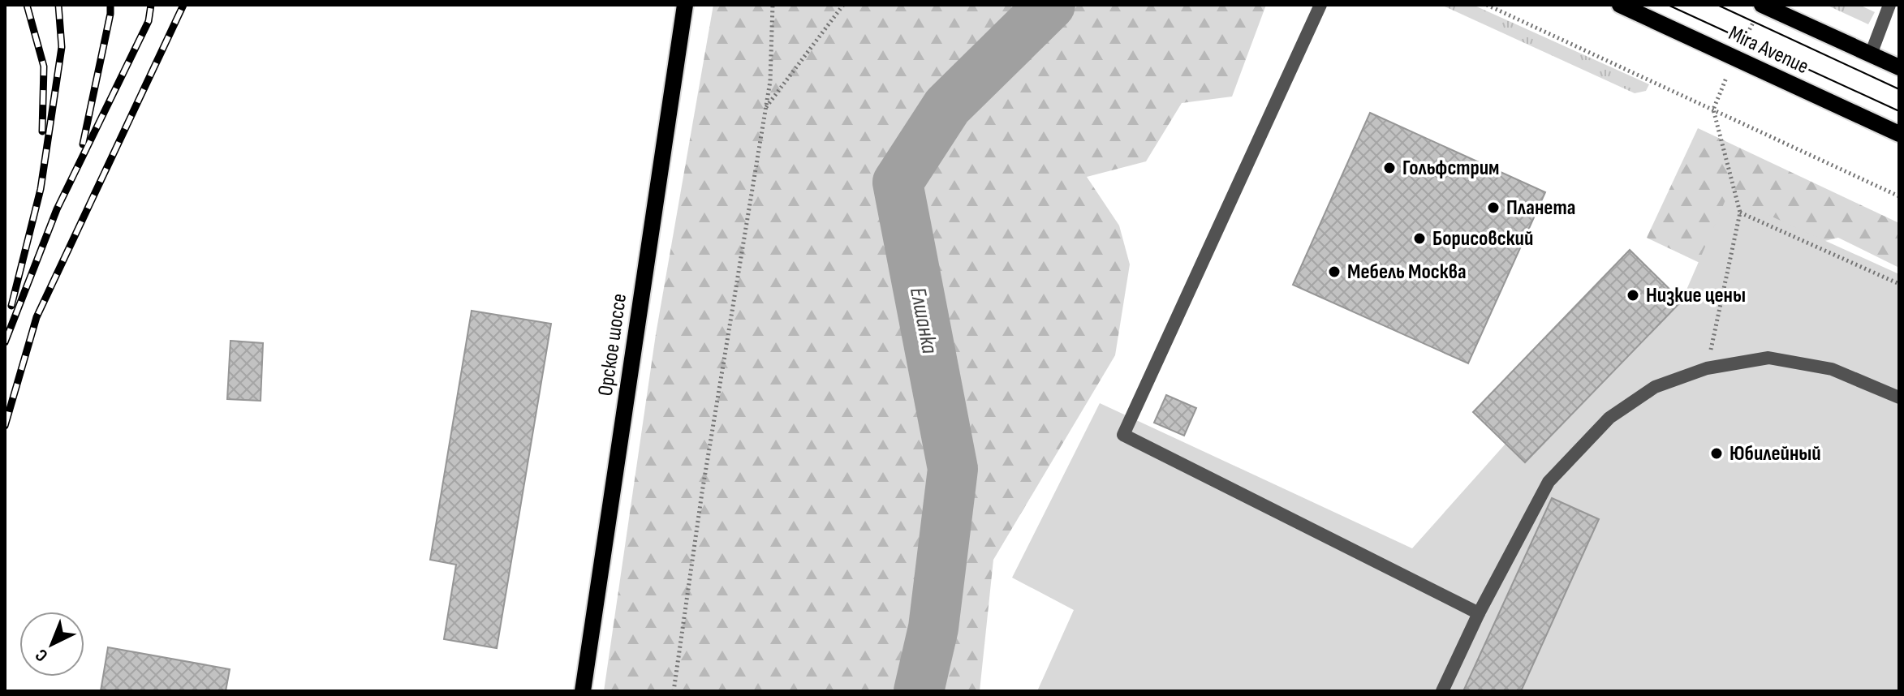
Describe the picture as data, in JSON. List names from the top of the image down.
{
  "streets": {
    "main road": ["Mira Avenue", "Орское шоссе"]
  },
  "water": ["Елшанка"],
  "places": [
    "Гольфстрим",
    "Планета",
    "Борисовский",
    "Мебель Москва",
    "Низкие цены",
    "Юбилейный"
  ],
  "north": "bottom left"
}
